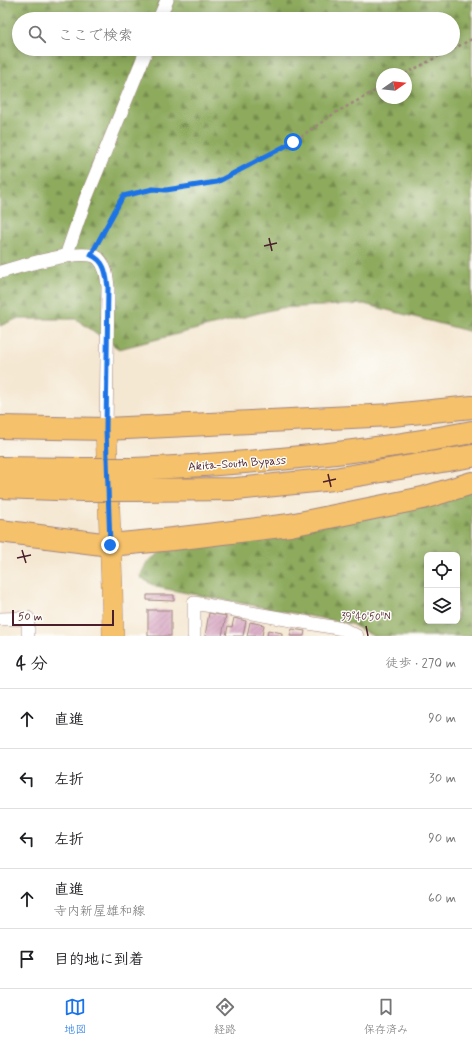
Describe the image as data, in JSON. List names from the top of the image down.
{
  "streets": {
    "highway": ["Akita-South Bypass"]
  },
  "scale_bar": "50 m",
  "north": "right",
  "page": {
    "search": "ここで検索",
    "scale": "50 m",
    "heading": ["4 分", "徒歩 · 270 m"],
    "list": [
      ["直進", "90 m"],
      ["左折", "30 m"],
      ["左折", "90 m"],
      ["直進", "寺内新屋雄和線", "60 m"],
      "目的地に到着"
    ],
    "nav": ["地図", "経路", "保存済み"]
  },
  "coordinates": ["39°40'50\"N"]
}
